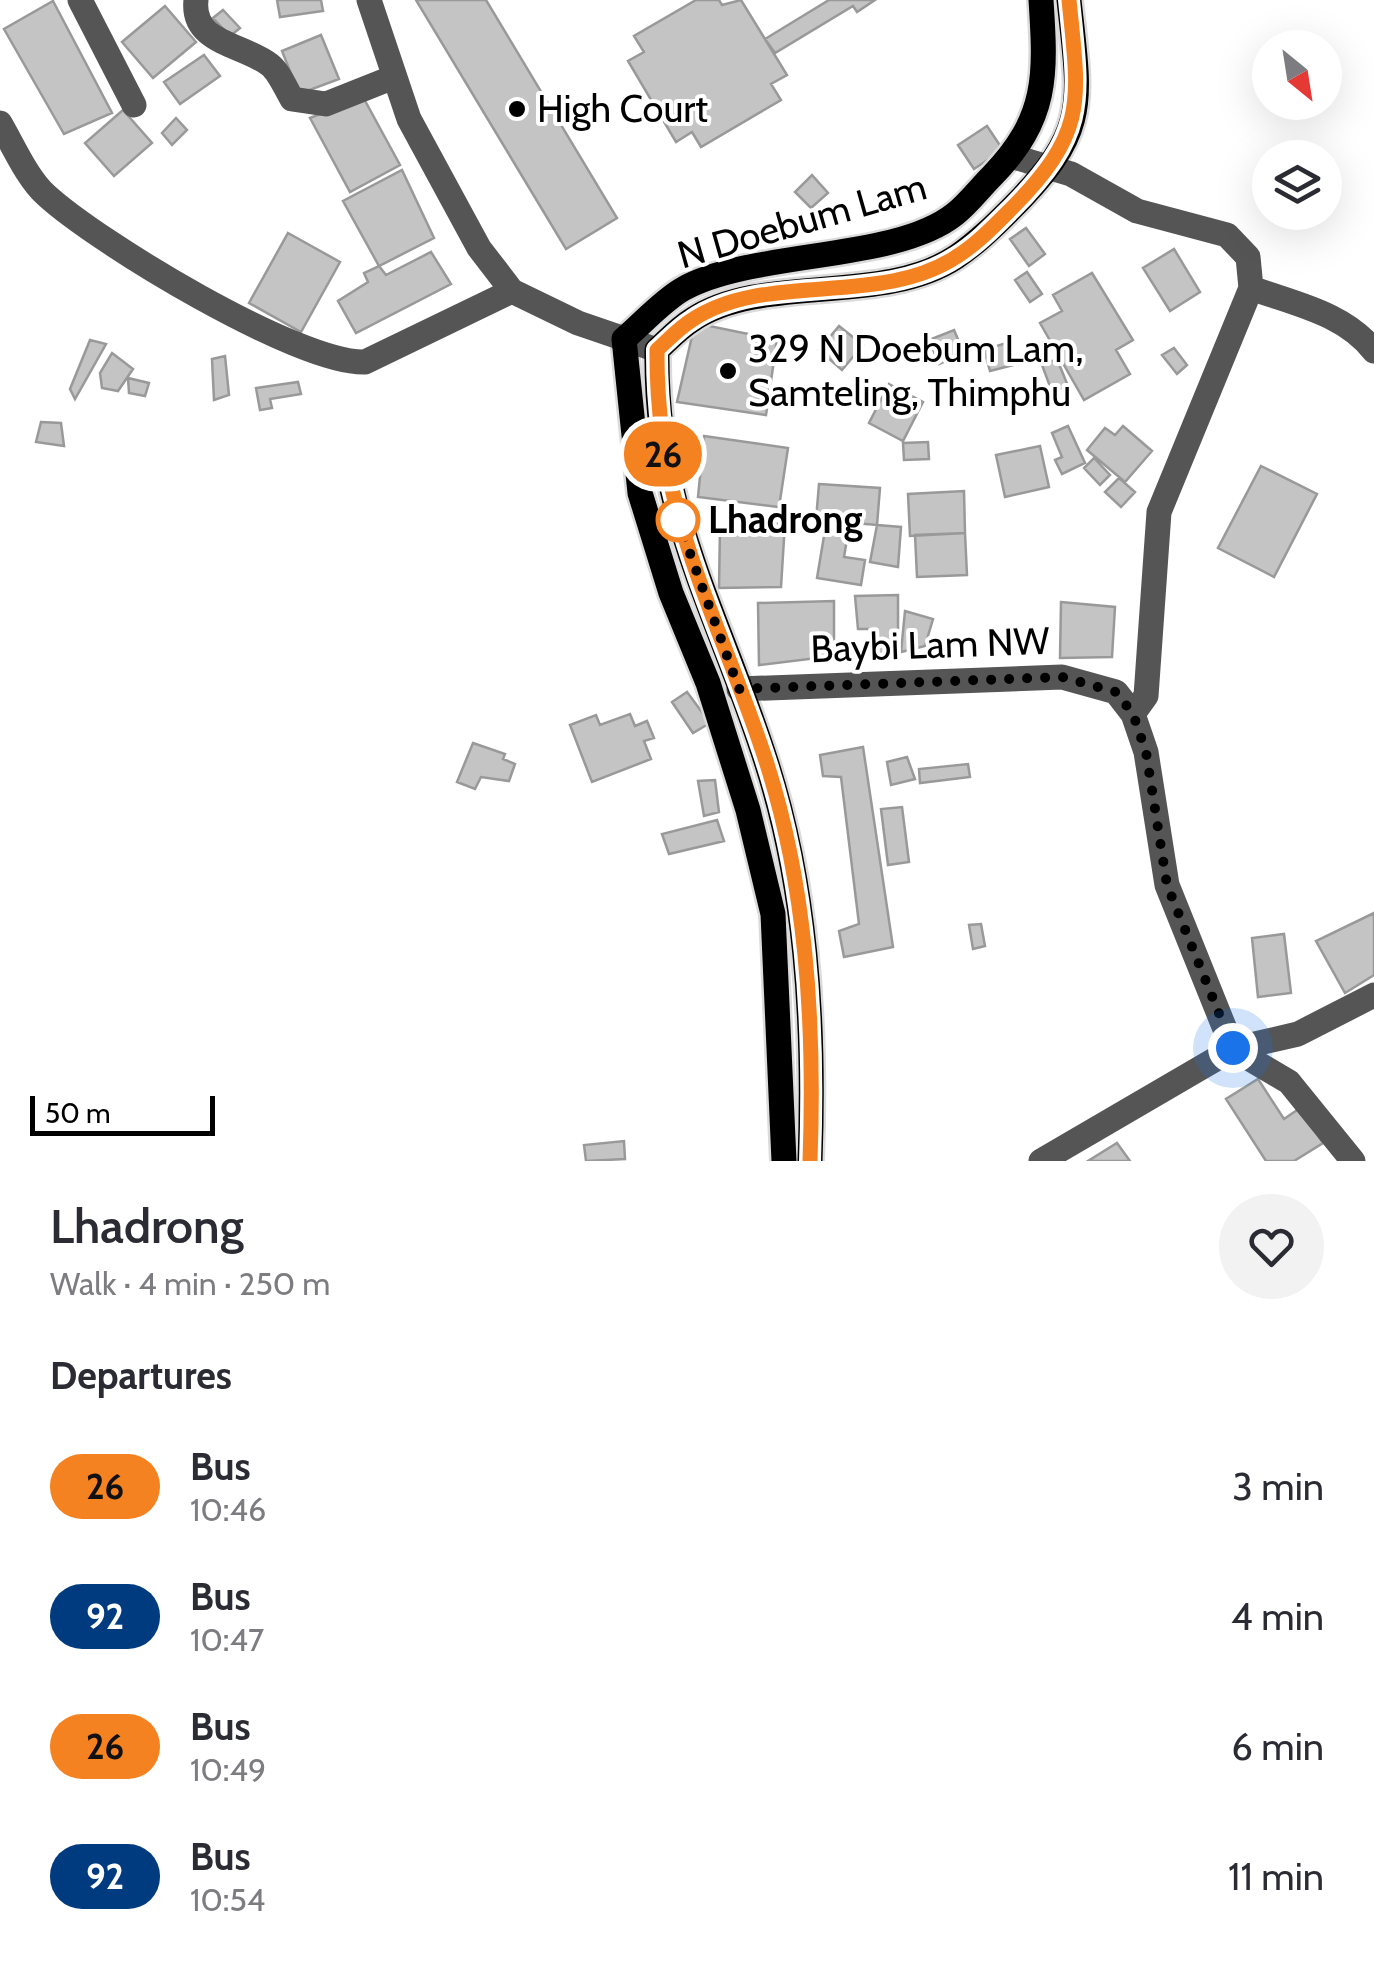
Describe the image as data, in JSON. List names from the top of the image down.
{
  "streets": {
    "main road": ["N Doebum Lam"],
    "street": ["Baybi Lam NW"]
  },
  "places": ["High Court", "329 N Doebum Lam, Samteling, Thimphu", "Lhadrong"],
  "lines": ["bus line 26"],
  "scale_bar": "50 m",
  "north": "bottom right",
  "page": {
    "on_map": "26",
    "scale": "50 m",
    "heading": [
      ["Lhadrong", "Walk · 4 min · 250 m"],
      "Departures"
    ],
    "list": [
      {
        "mark": "26",
        "name": "Bus",
        "note": "10:46",
        "value": "3 min"
      },
      {
        "mark": "92",
        "name": "Bus",
        "note": "10:47",
        "value": "4 min"
      },
      {
        "mark": "26",
        "name": "Bus",
        "note": "10:49",
        "value": "6 min"
      },
      {
        "mark": "92",
        "name": "Bus",
        "note": "10:54",
        "value": "11 min"
      }
    ]
  }
}
